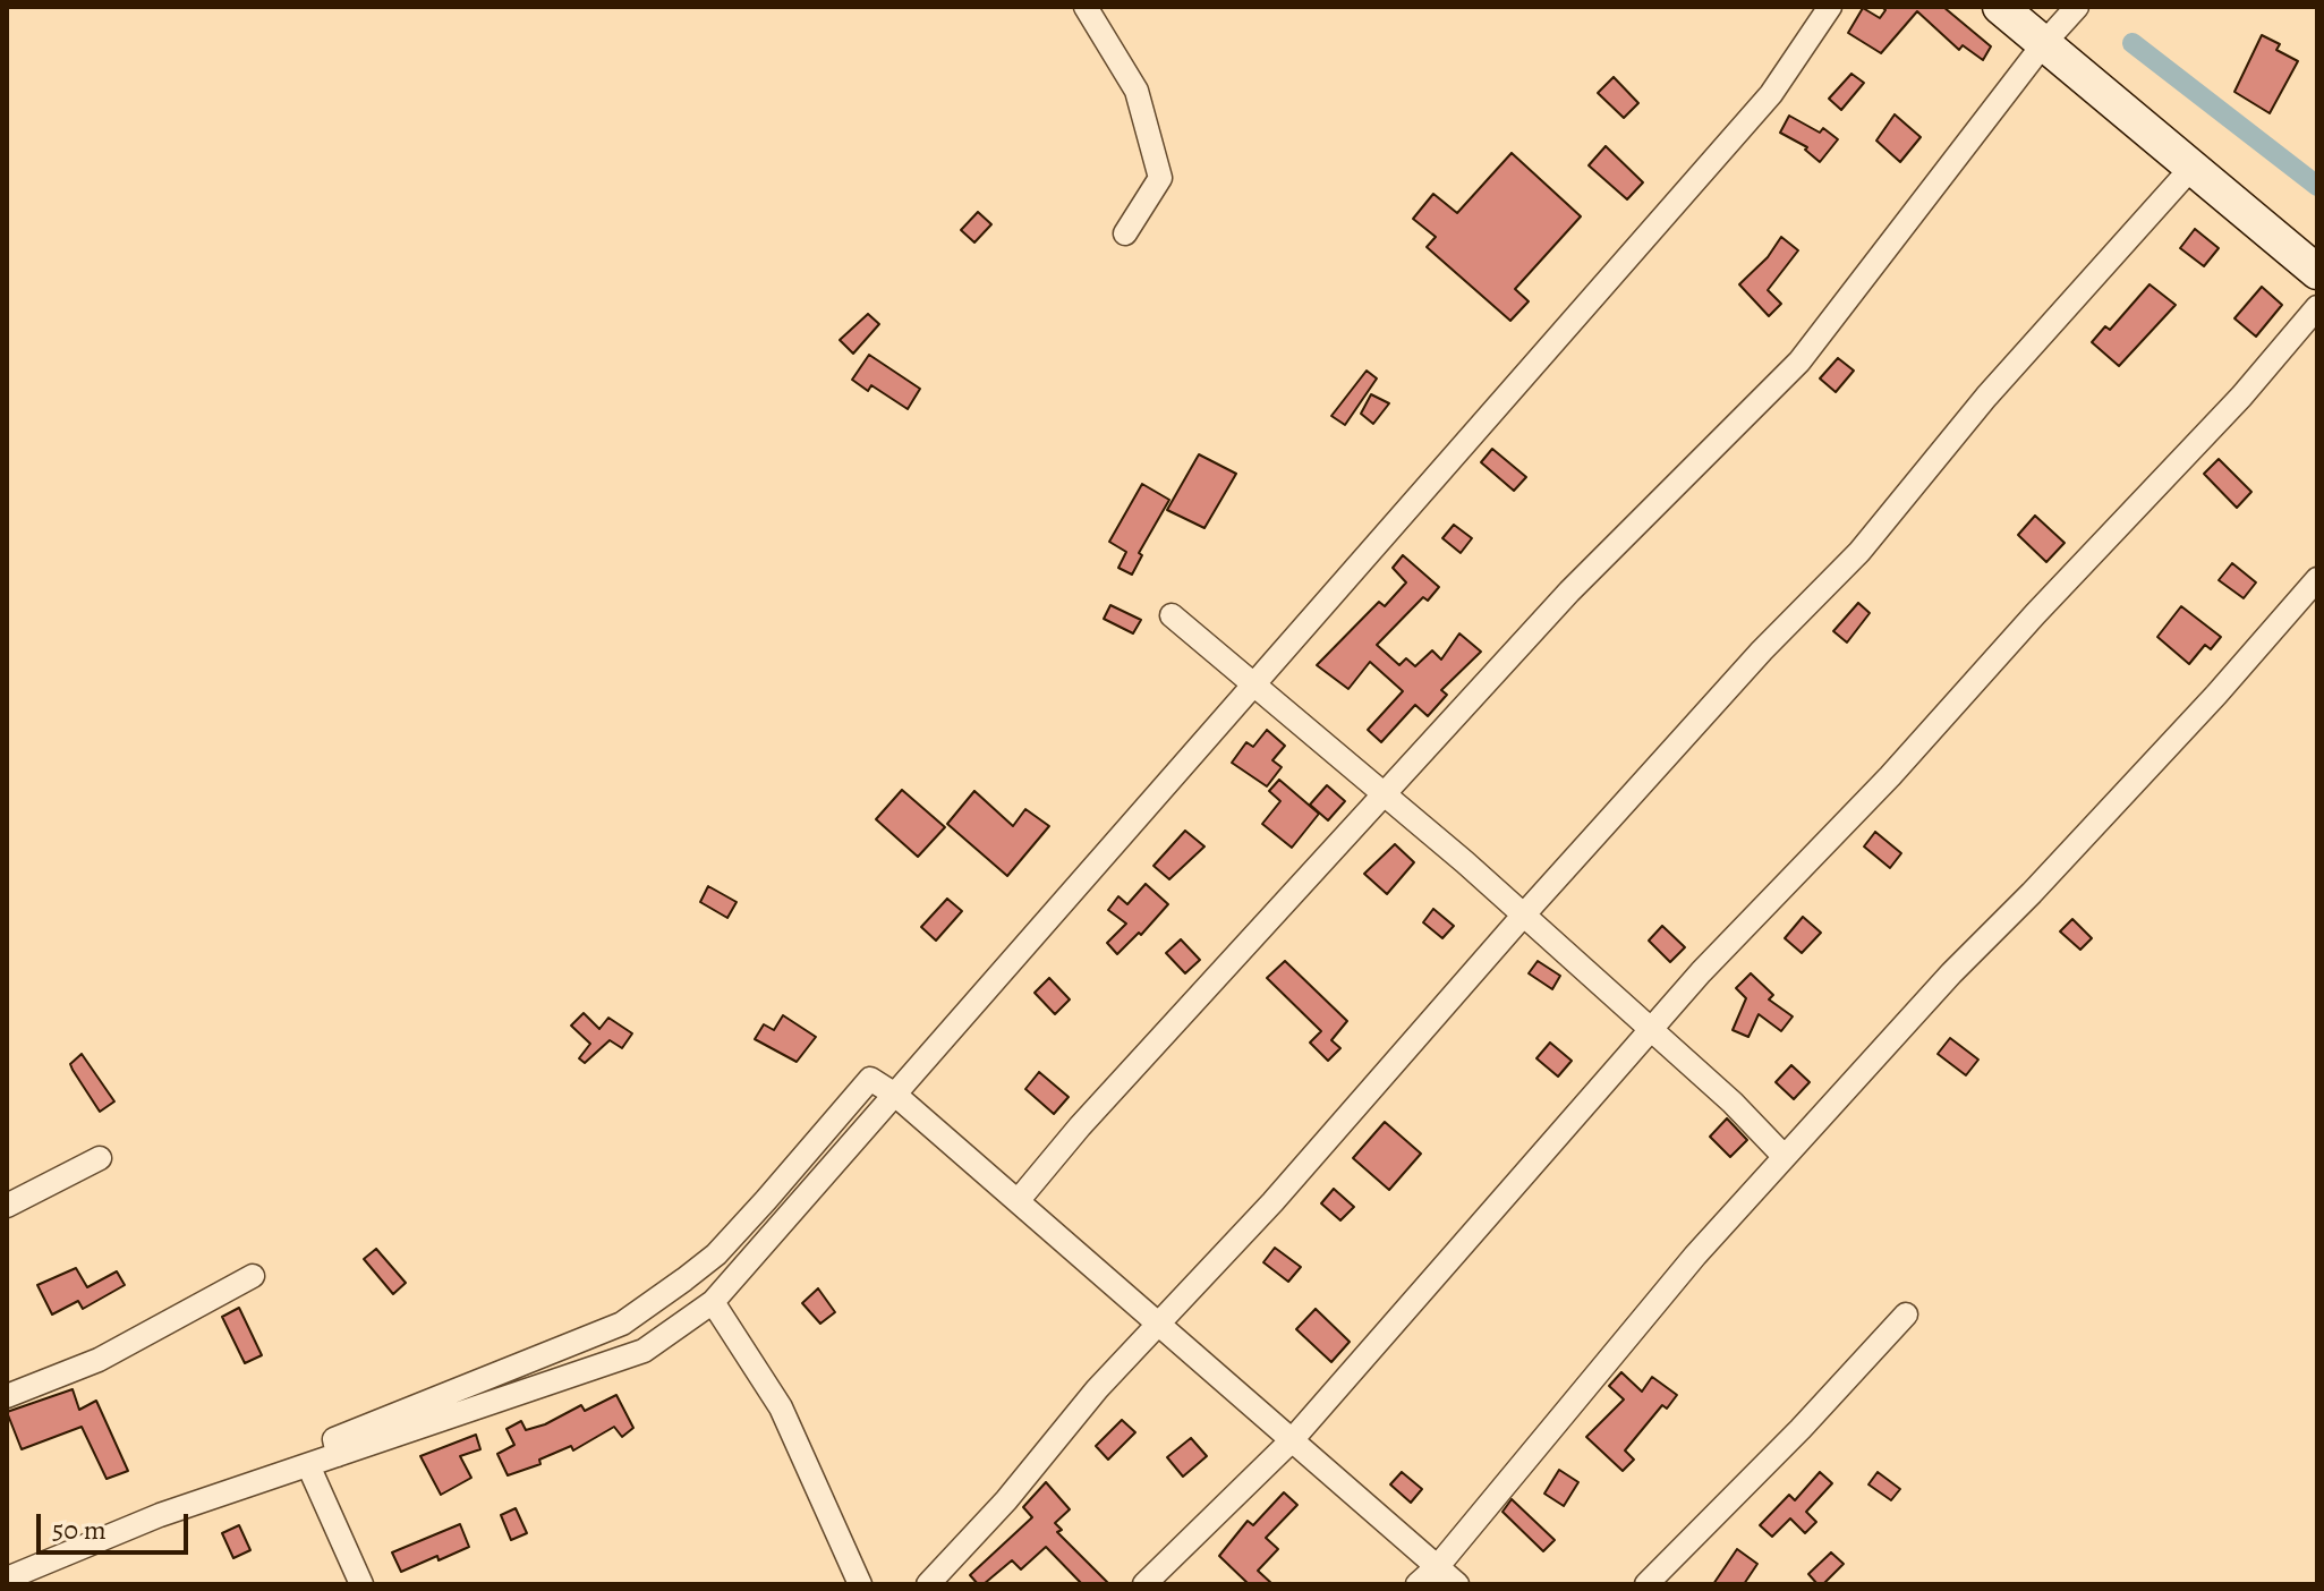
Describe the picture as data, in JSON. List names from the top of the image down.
{
  "scale_bar": "50 m"
}
